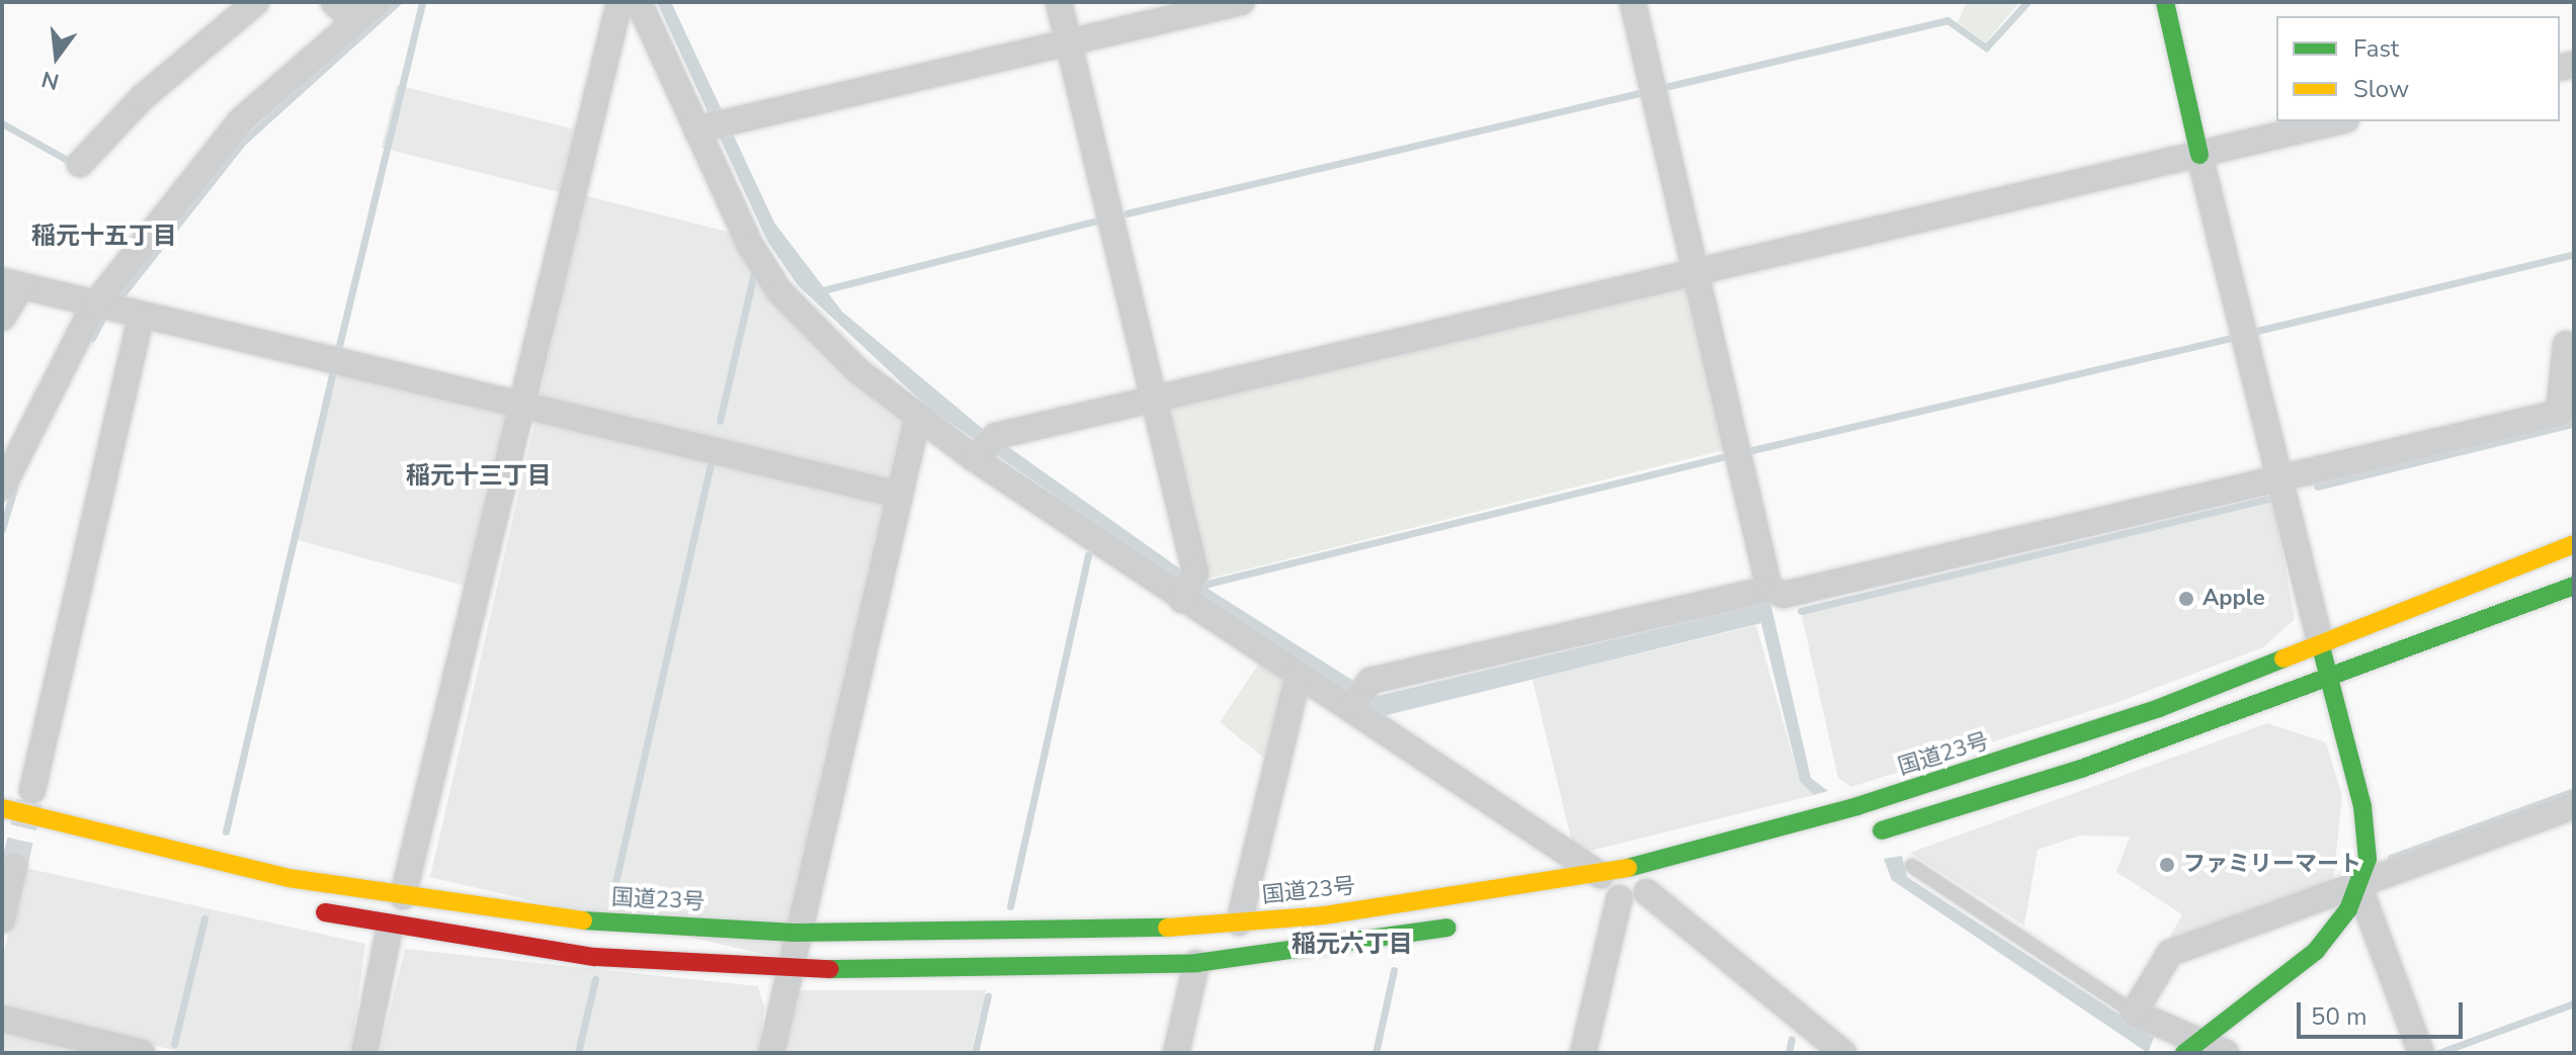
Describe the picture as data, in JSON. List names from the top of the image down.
{
  "streets": {
    "main road": ["国道23号"]
  },
  "districts": ["稲元十五丁目", "稲元十三丁目", "稲元六丁目"],
  "places": ["Apple", "ファミリーマート"],
  "legend": ["Fast", "Slow"],
  "scale_bar": "50 m",
  "north": "bottom"
}
